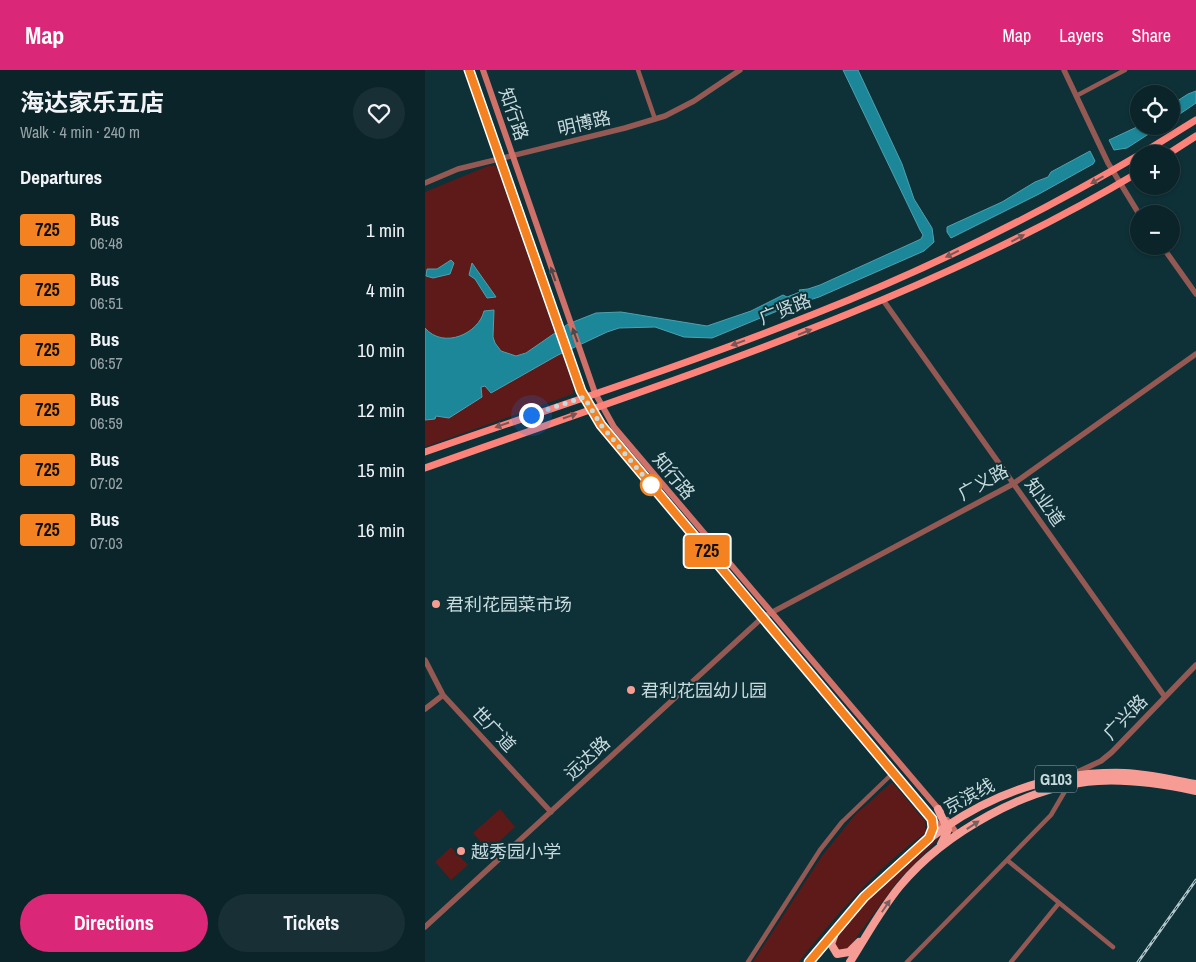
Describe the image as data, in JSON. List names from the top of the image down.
{
  "streets": {
    "highway": ["G103", "京滨线"],
    "main road": ["知行路", "广贤路"],
    "street": [
      "明博路",
      "广义路",
      "知业道",
      "广兴路",
      "世广道",
      "远达路"
    ]
  },
  "crossings": [
    ["知行路", "明博路"],
    ["知行路", "广贤路"],
    ["知行路", "广义路"],
    ["知行路", "远达路"],
    ["知行路", "京滨线"],
    ["广贤路", "知业道"],
    ["广义路", "知业道"],
    ["广义路", "远达路"],
    ["知业道", "广兴路"],
    ["广兴路", "京滨线"],
    ["世广道", "远达路"]
  ],
  "places": ["君利花园菜市场", "君利花园幼儿园", "越秀园小学"],
  "lines": ["bus line 725"],
  "page": {
    "header": "Map",
    "nav": ["Map", "Layers", "Share"],
    "heading": [
      ["海达家乐五店", "Walk · 4 min · 240 m"],
      "Departures"
    ],
    "on_map": "725",
    "map_buttons": ["+", "−"],
    "list": [
      {
        "mark": "725",
        "name": "Bus",
        "note": "06:48",
        "value": "1 min"
      },
      {
        "mark": "725",
        "name": "Bus",
        "note": "06:51",
        "value": "4 min"
      },
      {
        "mark": "725",
        "name": "Bus",
        "note": "06:57",
        "value": "10 min"
      },
      {
        "mark": "725",
        "name": "Bus",
        "note": "06:59",
        "value": "12 min"
      },
      {
        "mark": "725",
        "name": "Bus",
        "note": "07:02",
        "value": "15 min"
      },
      {
        "mark": "725",
        "name": "Bus",
        "note": "07:03",
        "value": "16 min"
      }
    ],
    "buttons": ["Directions", "Tickets"]
  }
}
